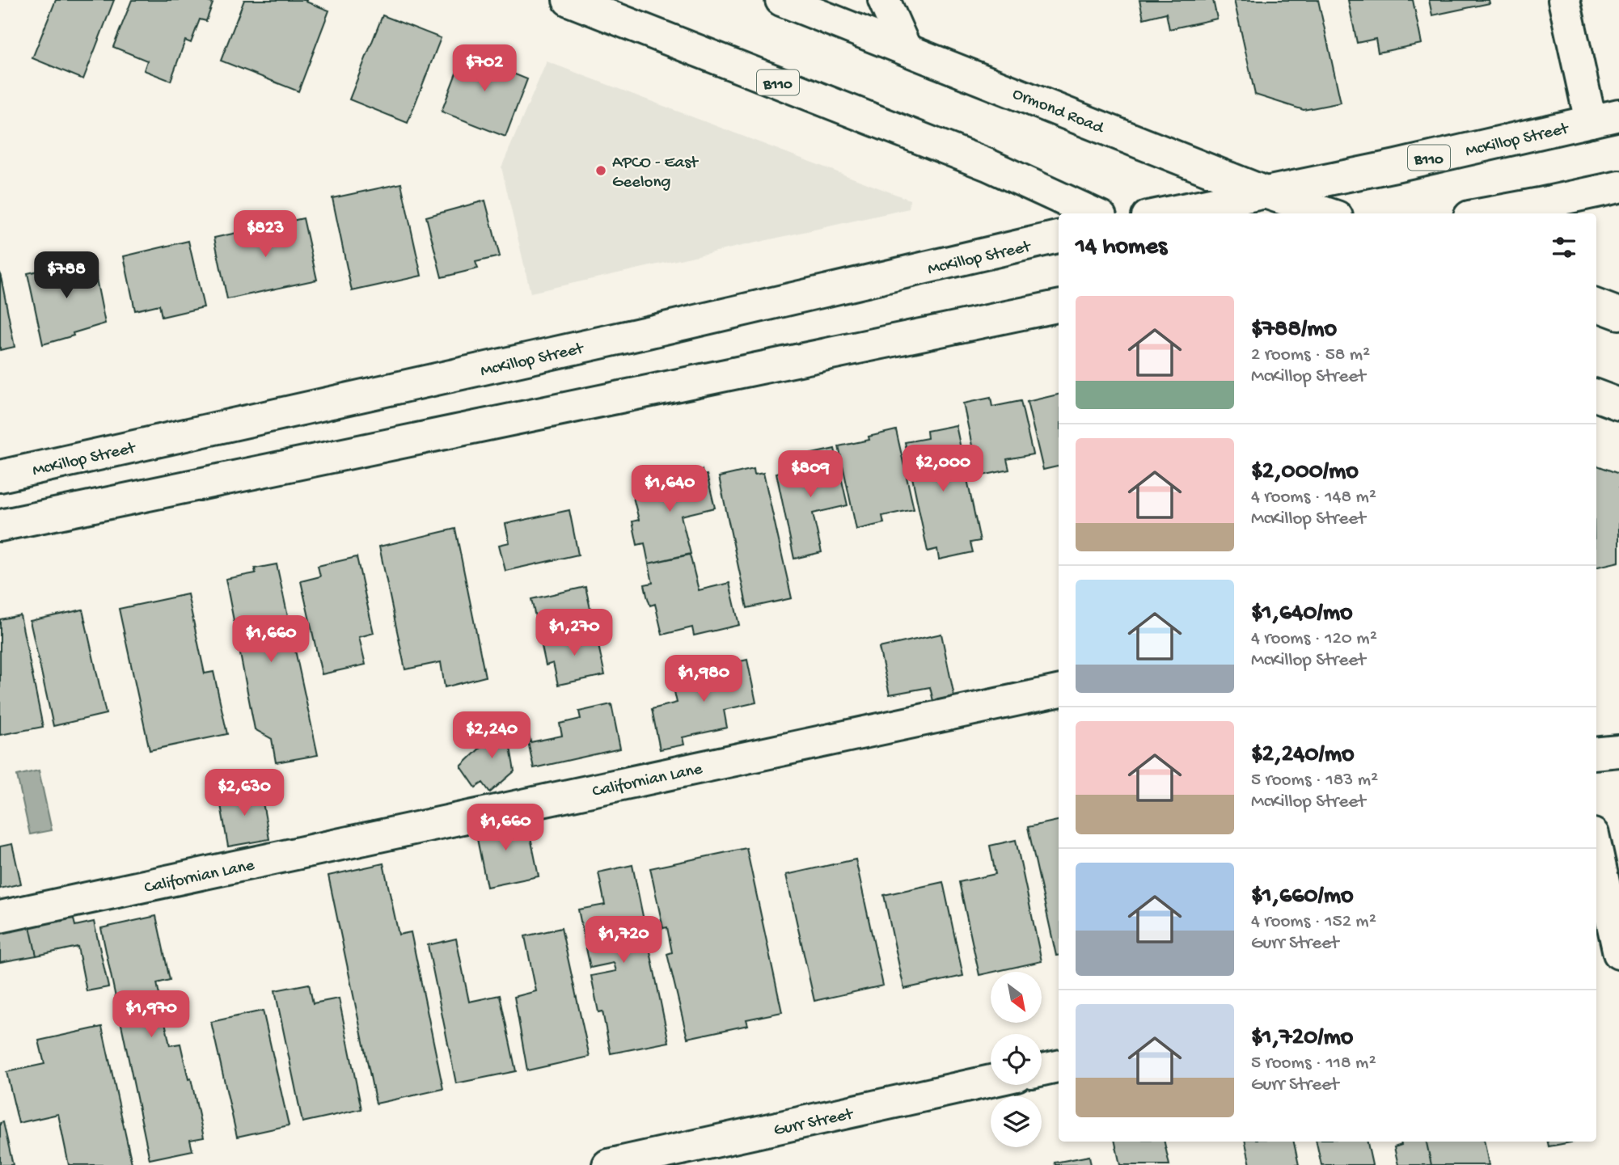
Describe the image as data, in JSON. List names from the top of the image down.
{
  "streets": {
    "main road": [
      "B110",
      "Ormond Road",
      "McKillop Street",
      "Californian Lane",
      "Gurr Street"
    ]
  },
  "crossings": [
    ["Ormond Road", "McKillop Street"]
  ],
  "places": ["APCO - East Geelong"],
  "north": "bottom right",
  "page": {
    "price": [
      "$702",
      "$823",
      "$788",
      "$2,000",
      "$809",
      "$1,640",
      "$1,270",
      "$1,660",
      "$1,980",
      "$2,240",
      "$2,630",
      "$1,660",
      "$1,720",
      "$1,970"
    ],
    "heading": "14 homes",
    "list": [
      {
        "name": "$788/mo",
        "note": "2 rooms · 58 m² · McKillop Street"
      },
      {
        "name": "$2,000/mo",
        "note": "4 rooms · 148 m² · McKillop Street"
      },
      {
        "name": "$1,640/mo",
        "note": "4 rooms · 120 m² · McKillop Street"
      },
      {
        "name": "$2,240/mo",
        "note": "5 rooms · 183 m² · McKillop Street"
      },
      {
        "name": "$1,660/mo",
        "note": "4 rooms · 152 m² · Gurr Street"
      },
      {
        "name": "$1,720/mo",
        "note": "5 rooms · 118 m² · Gurr Street"
      }
    ]
  }
}
